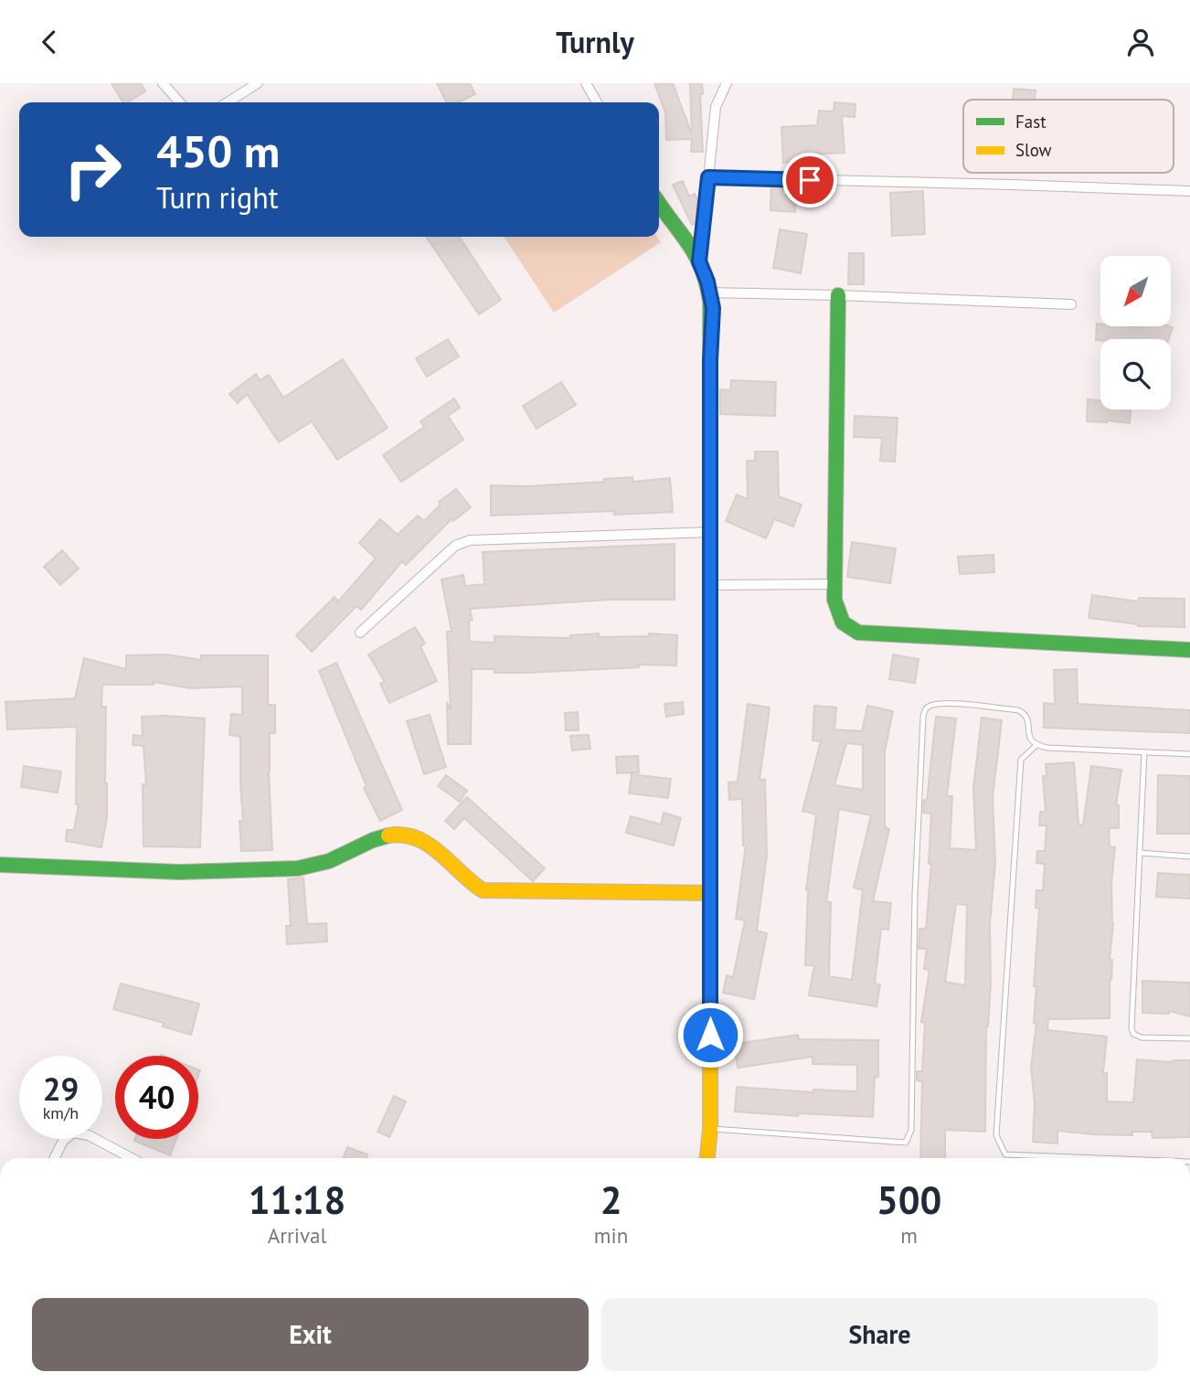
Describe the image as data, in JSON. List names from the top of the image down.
{
  "legend": ["Fast", "Slow"],
  "north": "bottom left",
  "page": {
    "header": "Turnly",
    "turn": ["450 m", "Turn right"],
    "speed": "29 km/h",
    "limit": "40",
    "eta": [
      "11:18",
      "Arrival",
      "2",
      "min",
      "500",
      "m"
    ],
    "buttons": ["Exit", "Share"]
  }
}
